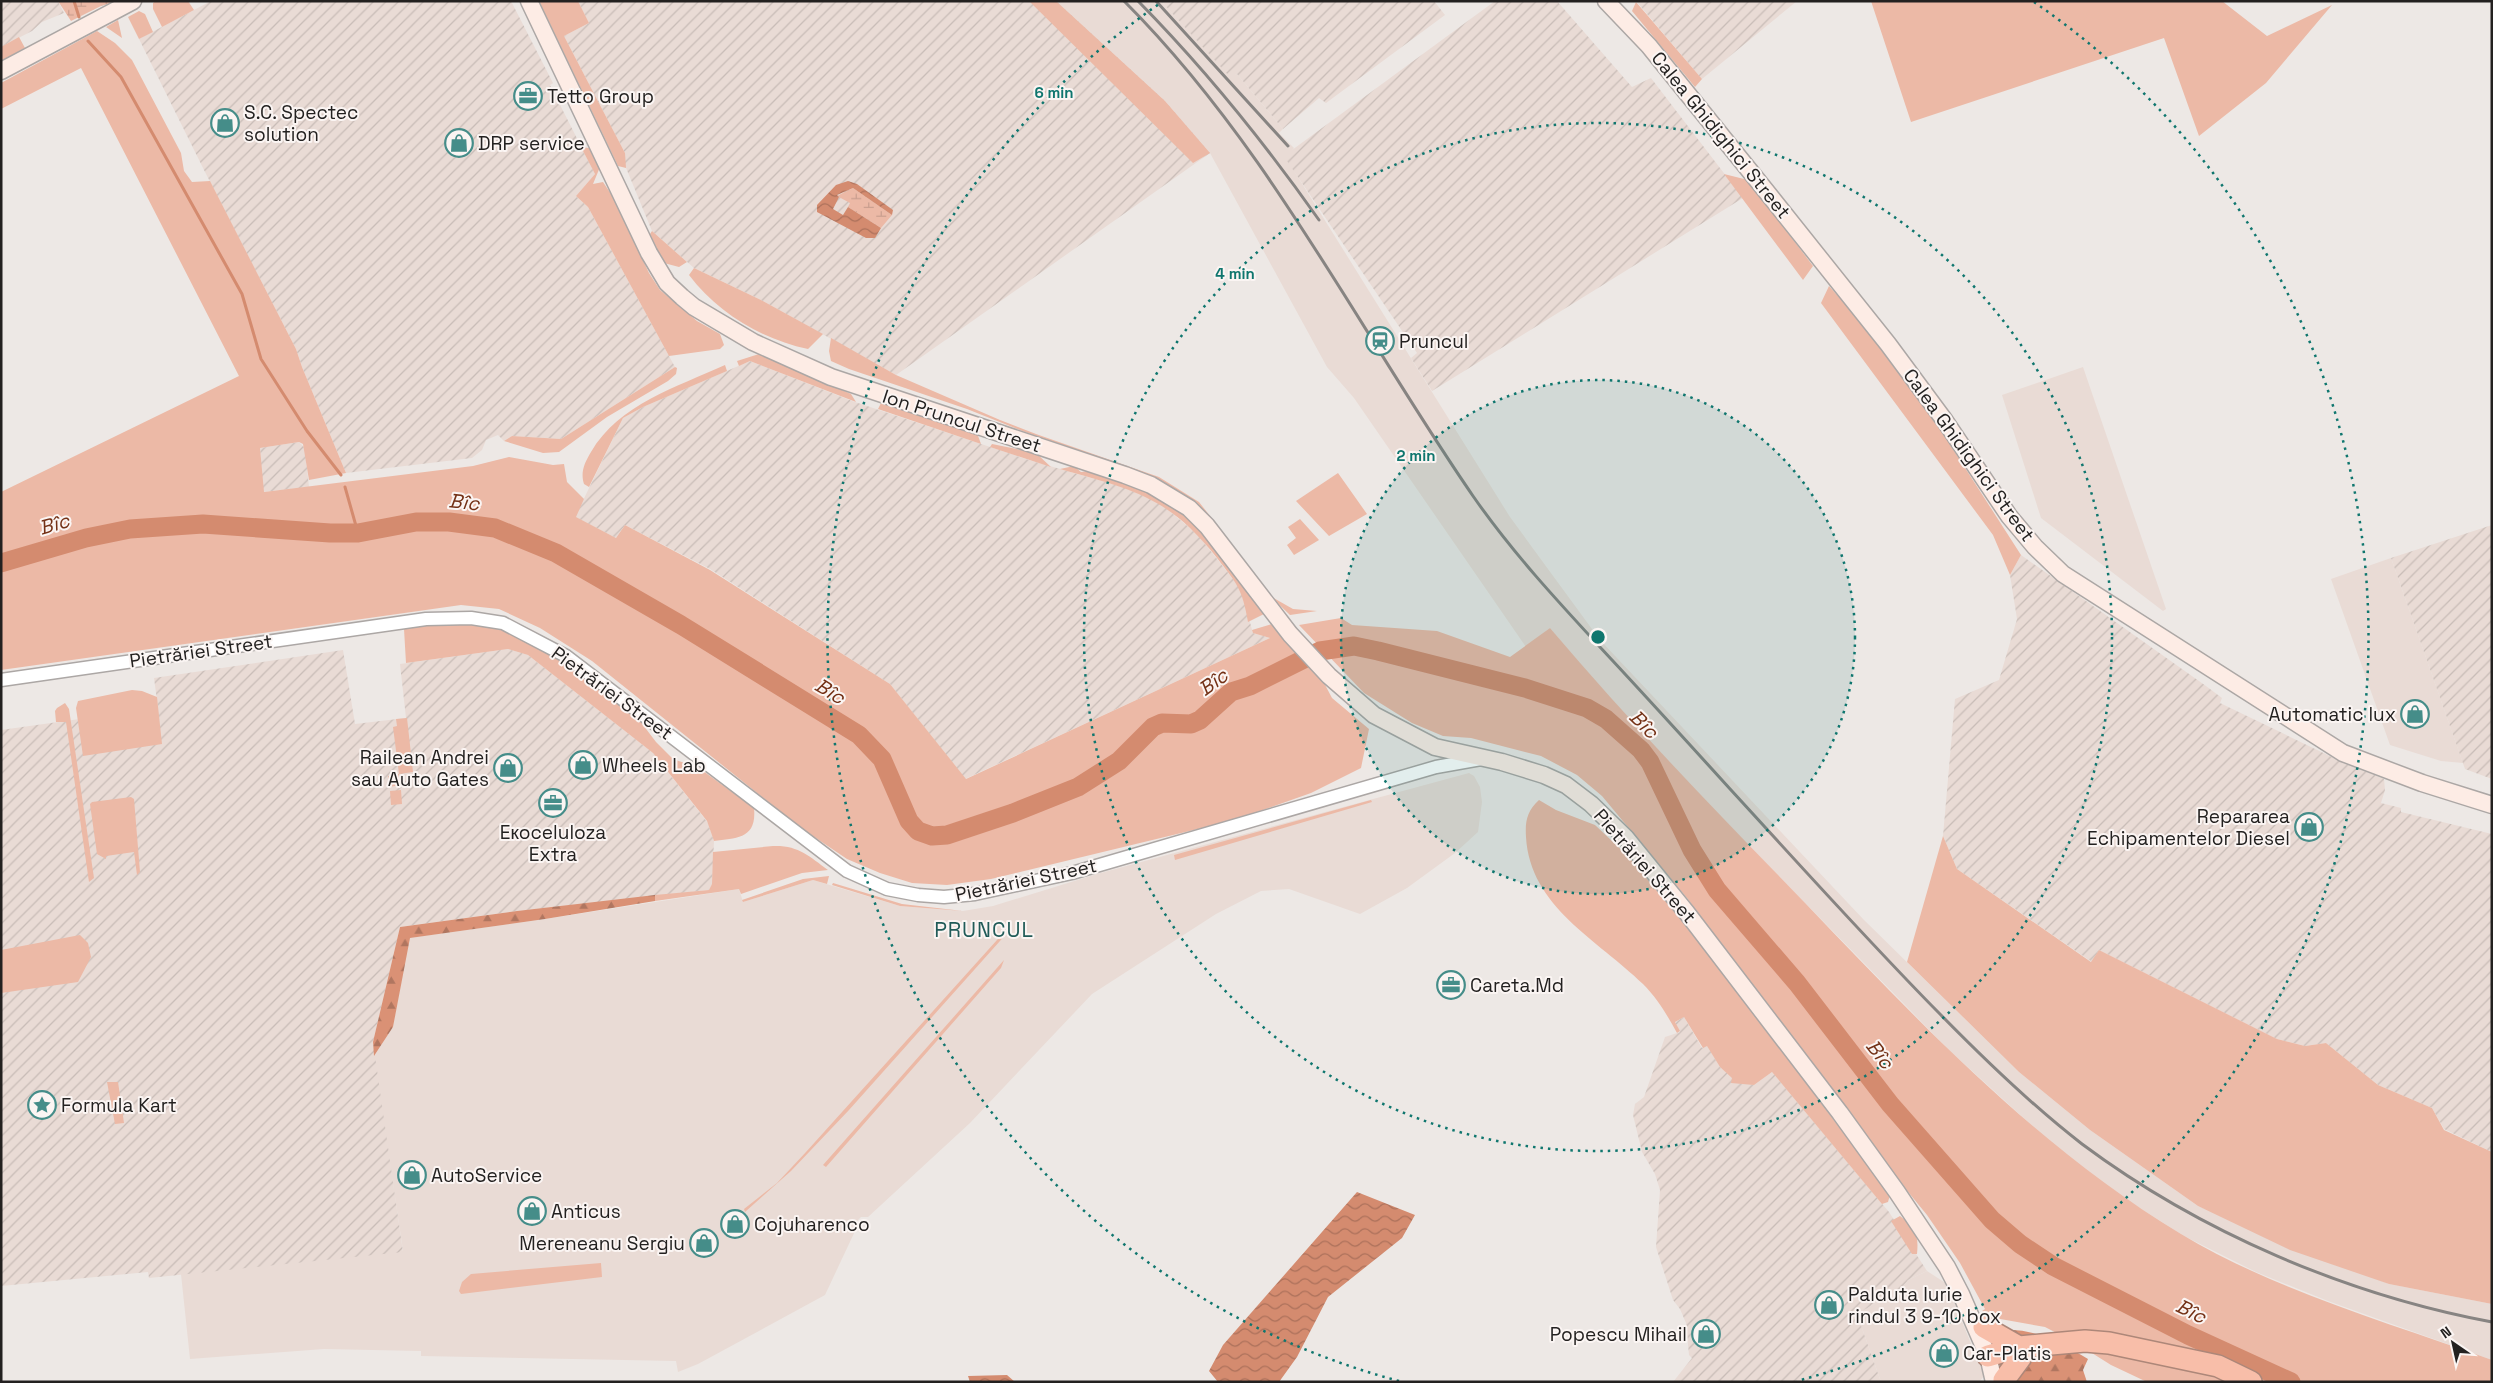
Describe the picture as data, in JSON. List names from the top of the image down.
{
  "streets": {
    "street": ["Calea Ghidighici Street", "Ion Pruncul Street", "Pietrăriei Street"]
  },
  "crossings": [
    ["Ion Pruncul Street", "Pietrăriei Street"]
  ],
  "districts": ["PRUNCUL"],
  "water": ["Bîc"],
  "places": {
    "office": ["Tetto Group", "Eкoceluloza Extra", "Careta.Md"],
    "shop": [
      "S.C. Spectec solution",
      "DRP service",
      "Automatic lux",
      "Wheels Lab",
      "Railean Andrei sau Auto Gates",
      "Repararea Echipamentelor Diesel",
      "AutoService",
      "Anticus",
      "Cojuharenco",
      "Mereneanu Sergiu",
      "Palduta Iurie rindul 3 9-10 box",
      "Popescu Mihail",
      "Car-Platis"
    ],
    "station": ["Pruncul"],
    "place": ["Formula Kart"]
  },
  "north": "top left",
  "rings": ["6 min", "4 min", "2 min"]
}
